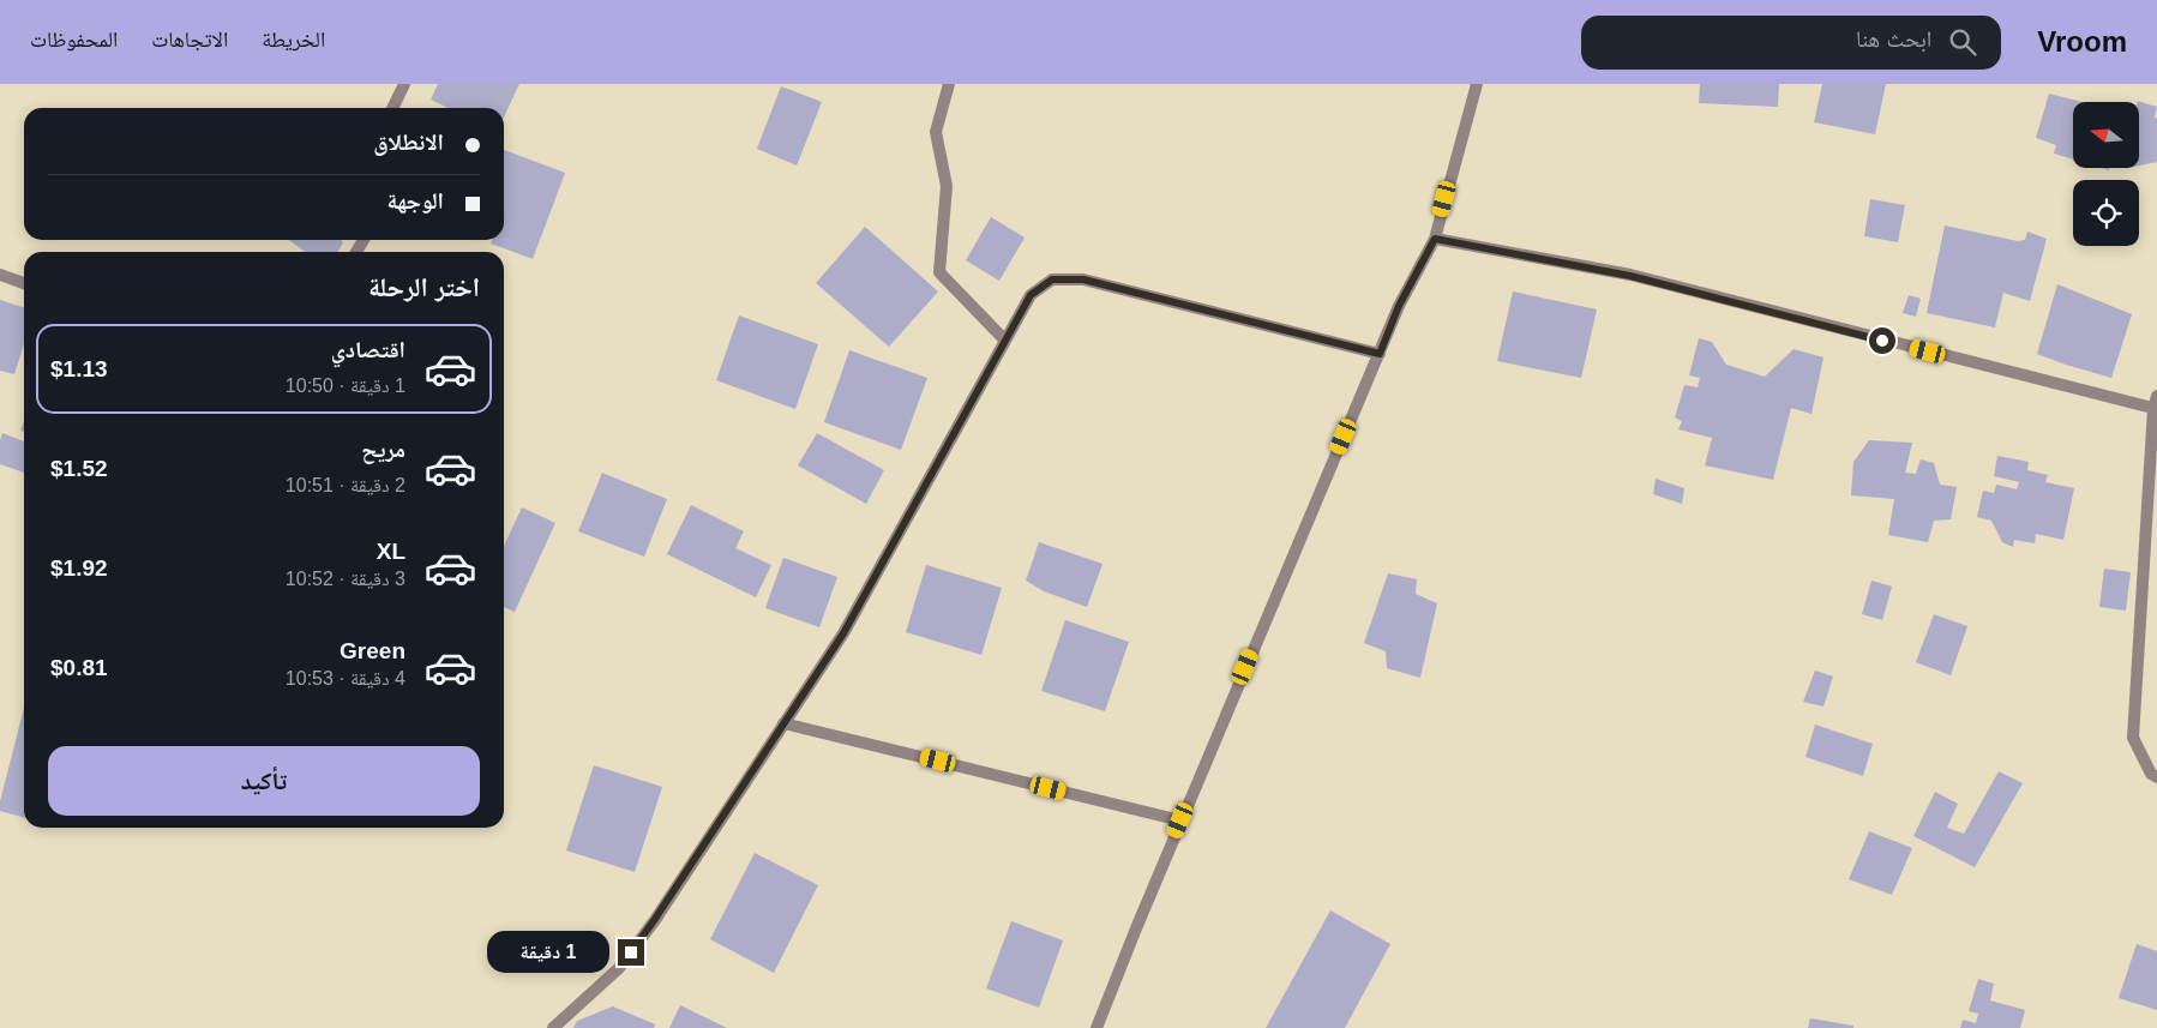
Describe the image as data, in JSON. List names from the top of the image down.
{
  "north": "left",
  "page": {
    "header": "Vroom",
    "search": "ابحث هنا",
    "nav": ["الخريطة", "الاتجاهات", "المحفوظات"],
    "banner": ["الانطلاق", "الوجهة"],
    "heading": "اختر الرحلة",
    "list": [
      {
        "name": "اقتصادي",
        "note": "1 دقيقة · 10:50",
        "value": "$1.13"
      },
      {
        "name": "مريح",
        "note": "2 دقيقة · 10:51",
        "value": "$1.52"
      },
      {
        "name": "XL",
        "note": "3 دقيقة · 10:52",
        "value": "$1.92"
      },
      {
        "name": "Green",
        "note": "4 دقيقة · 10:53",
        "value": "$0.81"
      }
    ],
    "buttons": "تأكيد",
    "bubble": "1 دقيقة"
  }
}
